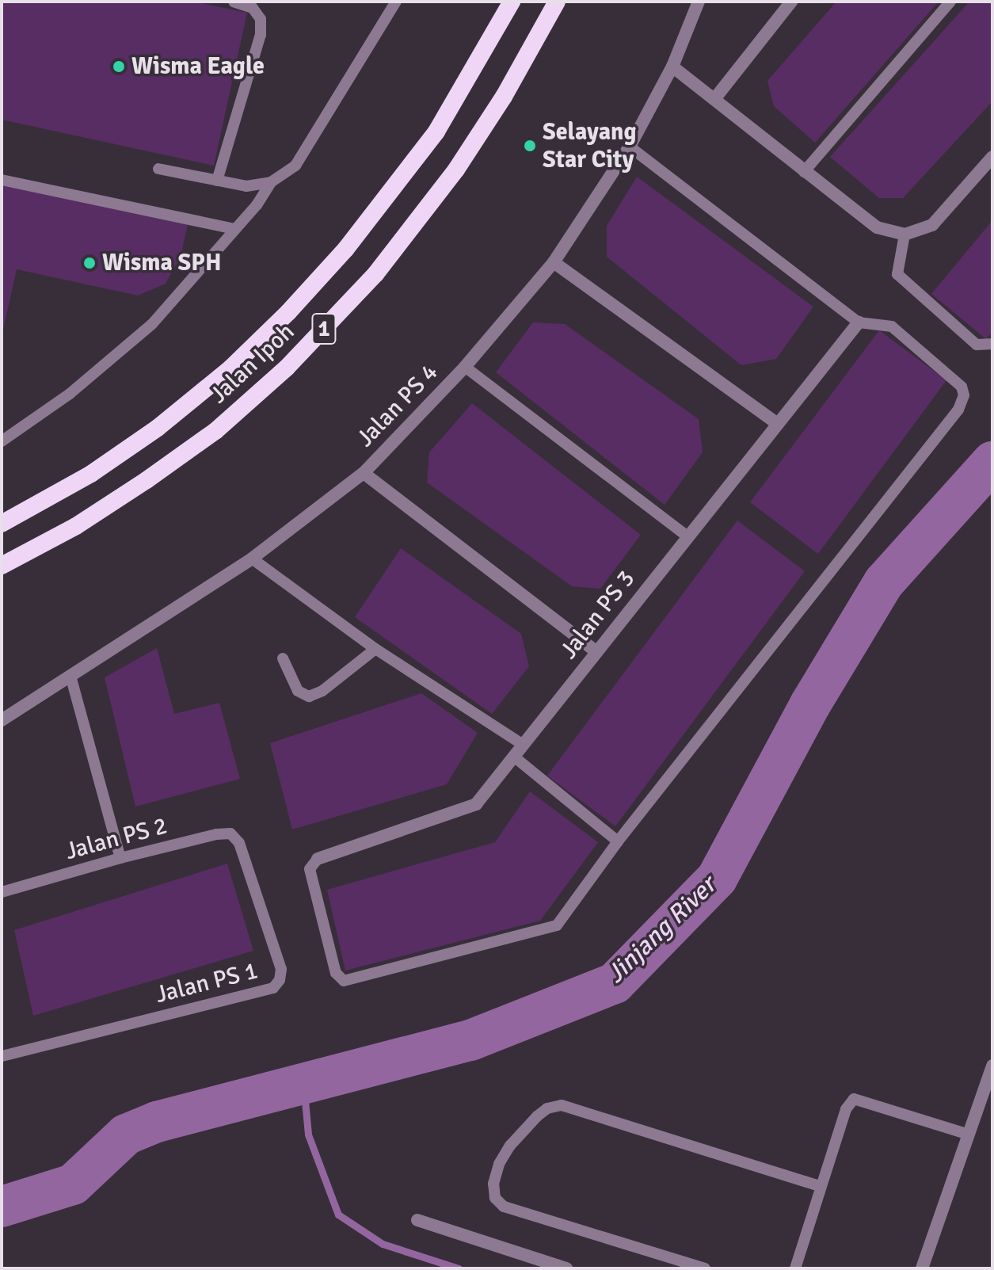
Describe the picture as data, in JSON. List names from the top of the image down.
{
  "streets": {
    "highway": ["1", "Jalan Ipoh"],
    "street": ["Jalan PS 4", "Jalan PS 3"],
    "lane": ["Jalan PS 2", "Jalan PS 1"]
  },
  "crossings": [
    ["Jalan PS 2", "Jalan PS 1"]
  ],
  "water": ["Jinjang River"],
  "places": ["Wisma Eagle", "Selayang Star City", "Wisma SPH"]
}
